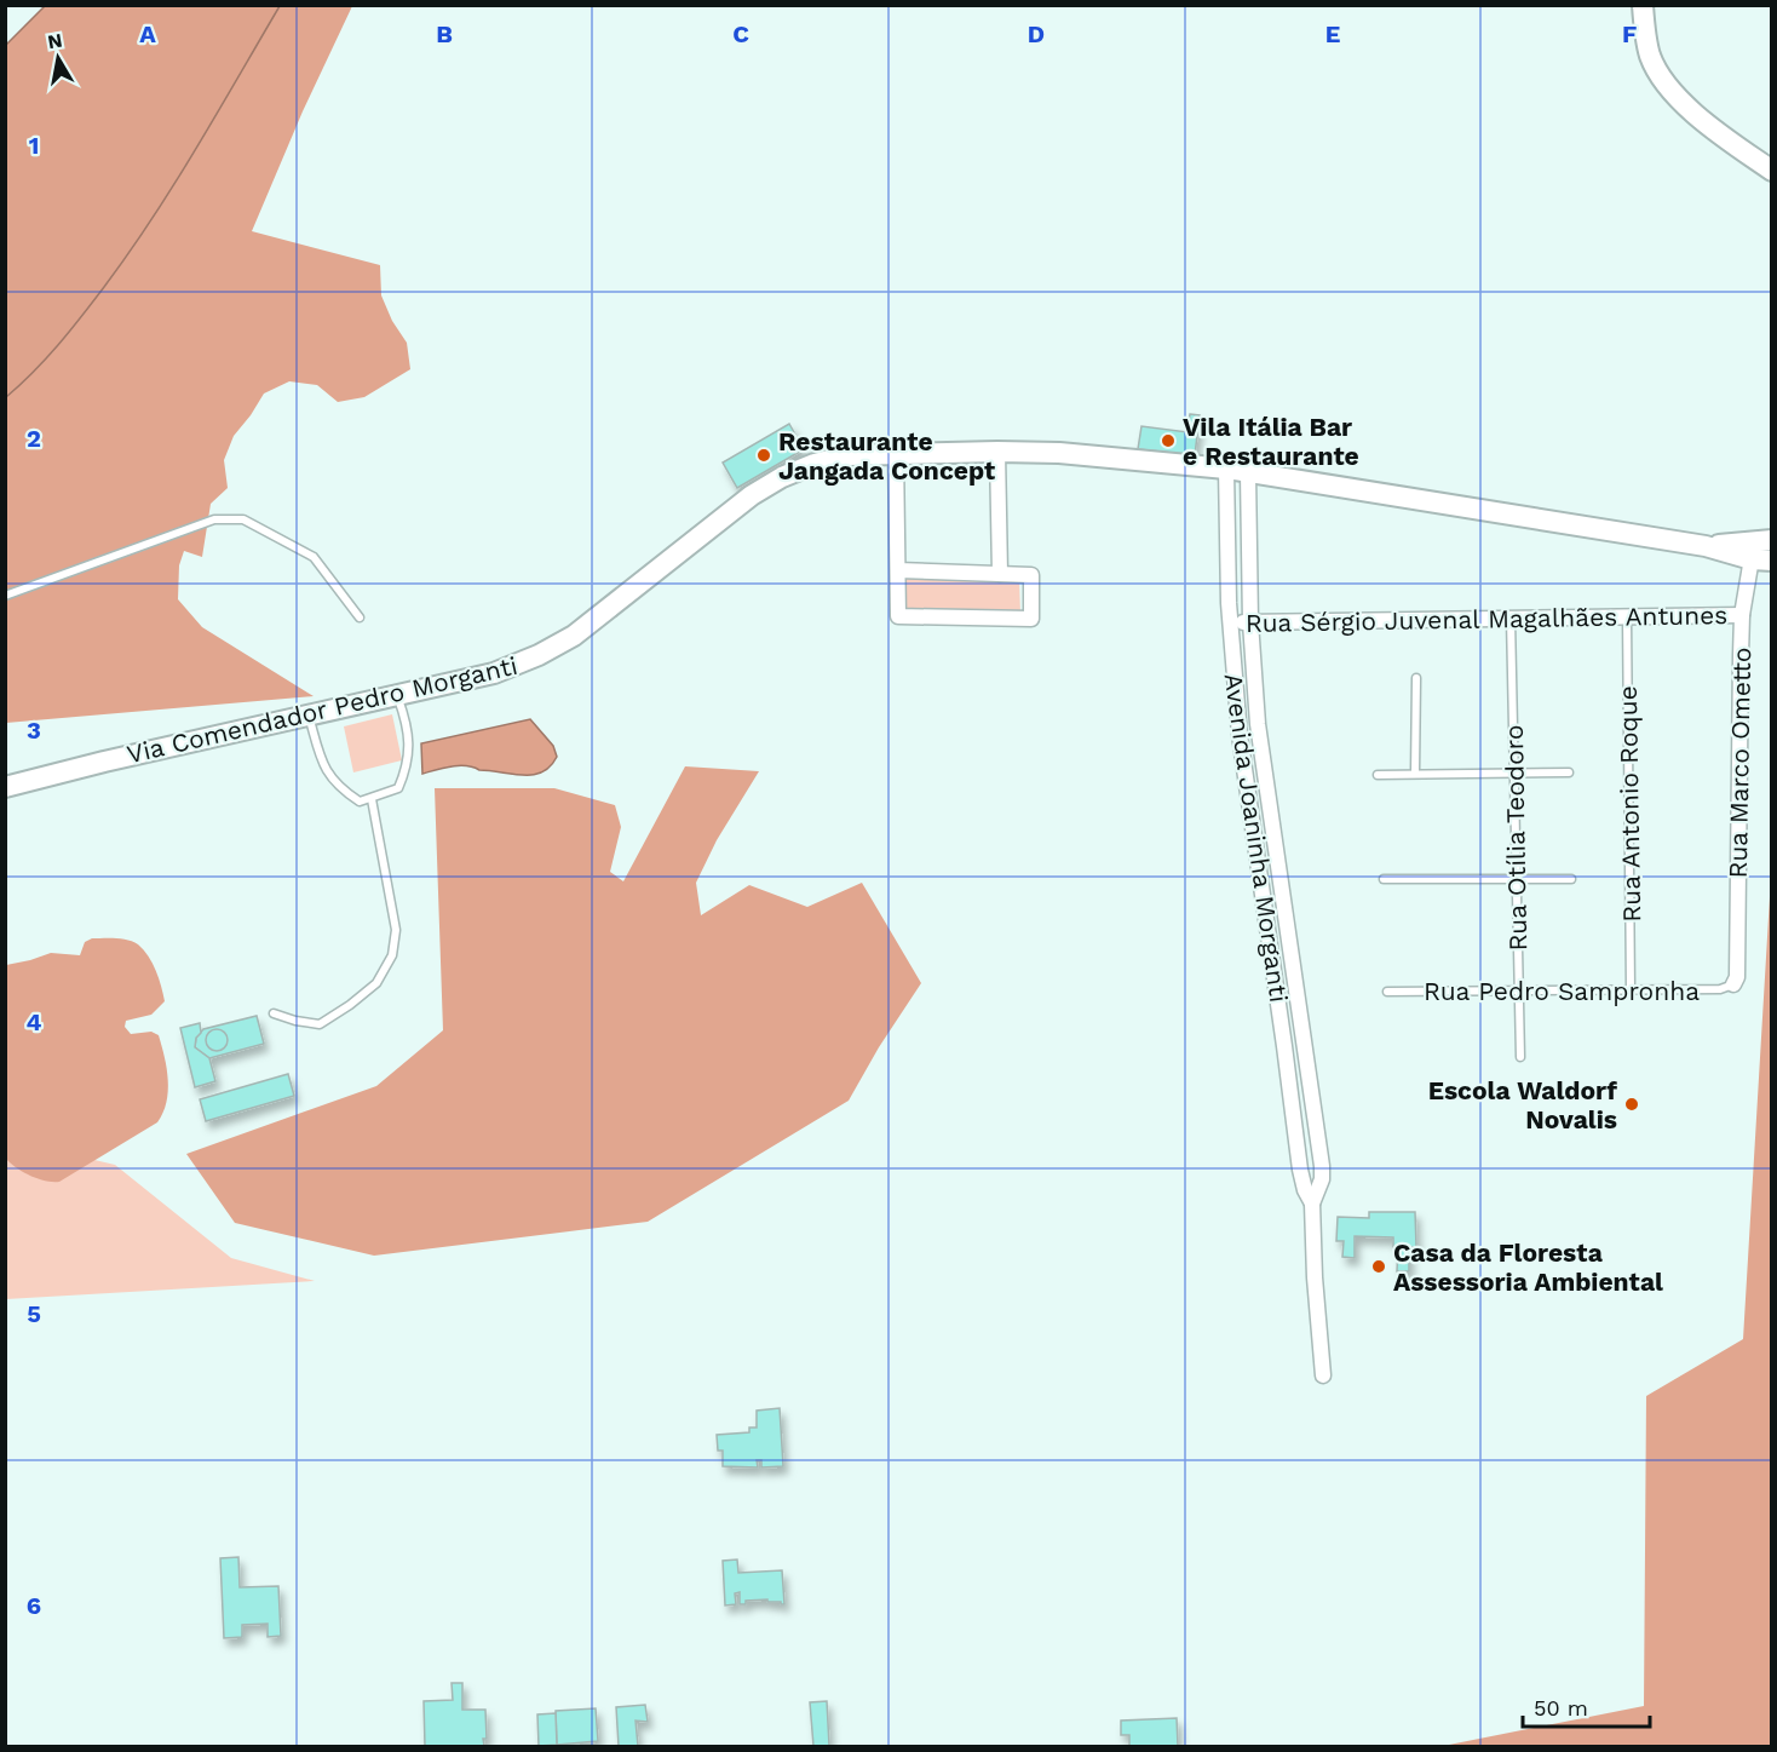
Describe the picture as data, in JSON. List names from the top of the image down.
{
  "streets": {
    "street": [
      "Rua Sérgio Juvenal Magalhães Antunes",
      "Via Comendador Pedro Morganti",
      "Rua Marco Ometto",
      "Avenida Joaninha Morganti"
    ],
    "lane": ["Rua Antonio Roque", "Rua Otília Teodoro", "Rua Pedro Sampronha"]
  },
  "crossings": [
    ["Rua Sérgio Juvenal Magalhães Antunes", "Rua Marco Ometto"],
    ["Rua Sérgio Juvenal Magalhães Antunes", "Rua Antonio Roque"],
    ["Rua Sérgio Juvenal Magalhães Antunes", "Avenida Joaninha Morganti"],
    ["Rua Sérgio Juvenal Magalhães Antunes", "Rua Otília Teodoro"],
    ["Via Comendador Pedro Morganti", "Rua Marco Ometto"],
    ["Via Comendador Pedro Morganti", "Avenida Joaninha Morganti"],
    ["Rua Marco Ometto", "Rua Pedro Sampronha"],
    ["Rua Antonio Roque", "Rua Pedro Sampronha"],
    ["Rua Otília Teodoro", "Rua Pedro Sampronha"]
  ],
  "places": [
    "Vila Itália Bar e Restaurante",
    "Restaurante Jangada Concept",
    "Escola Waldorf Novalis",
    "Casa da Floresta Assessoria Ambiental"
  ],
  "scale_bar": "50 m",
  "north": "top",
  "grid": {
    "columns": [
      "A",
      "B",
      "C",
      "D",
      "E",
      "F"
    ],
    "rows": [
      "1",
      "2",
      "3",
      "4",
      "5",
      "6"
    ]
  }
}
